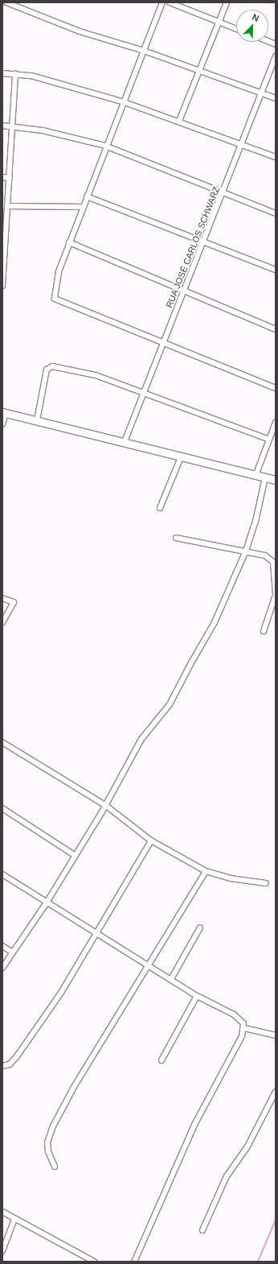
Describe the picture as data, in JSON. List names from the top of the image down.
{
  "streets": {
    "street": ["RUA JOSÉ CARLOS SCHWARZ"]
  },
  "north": "top right"
}
